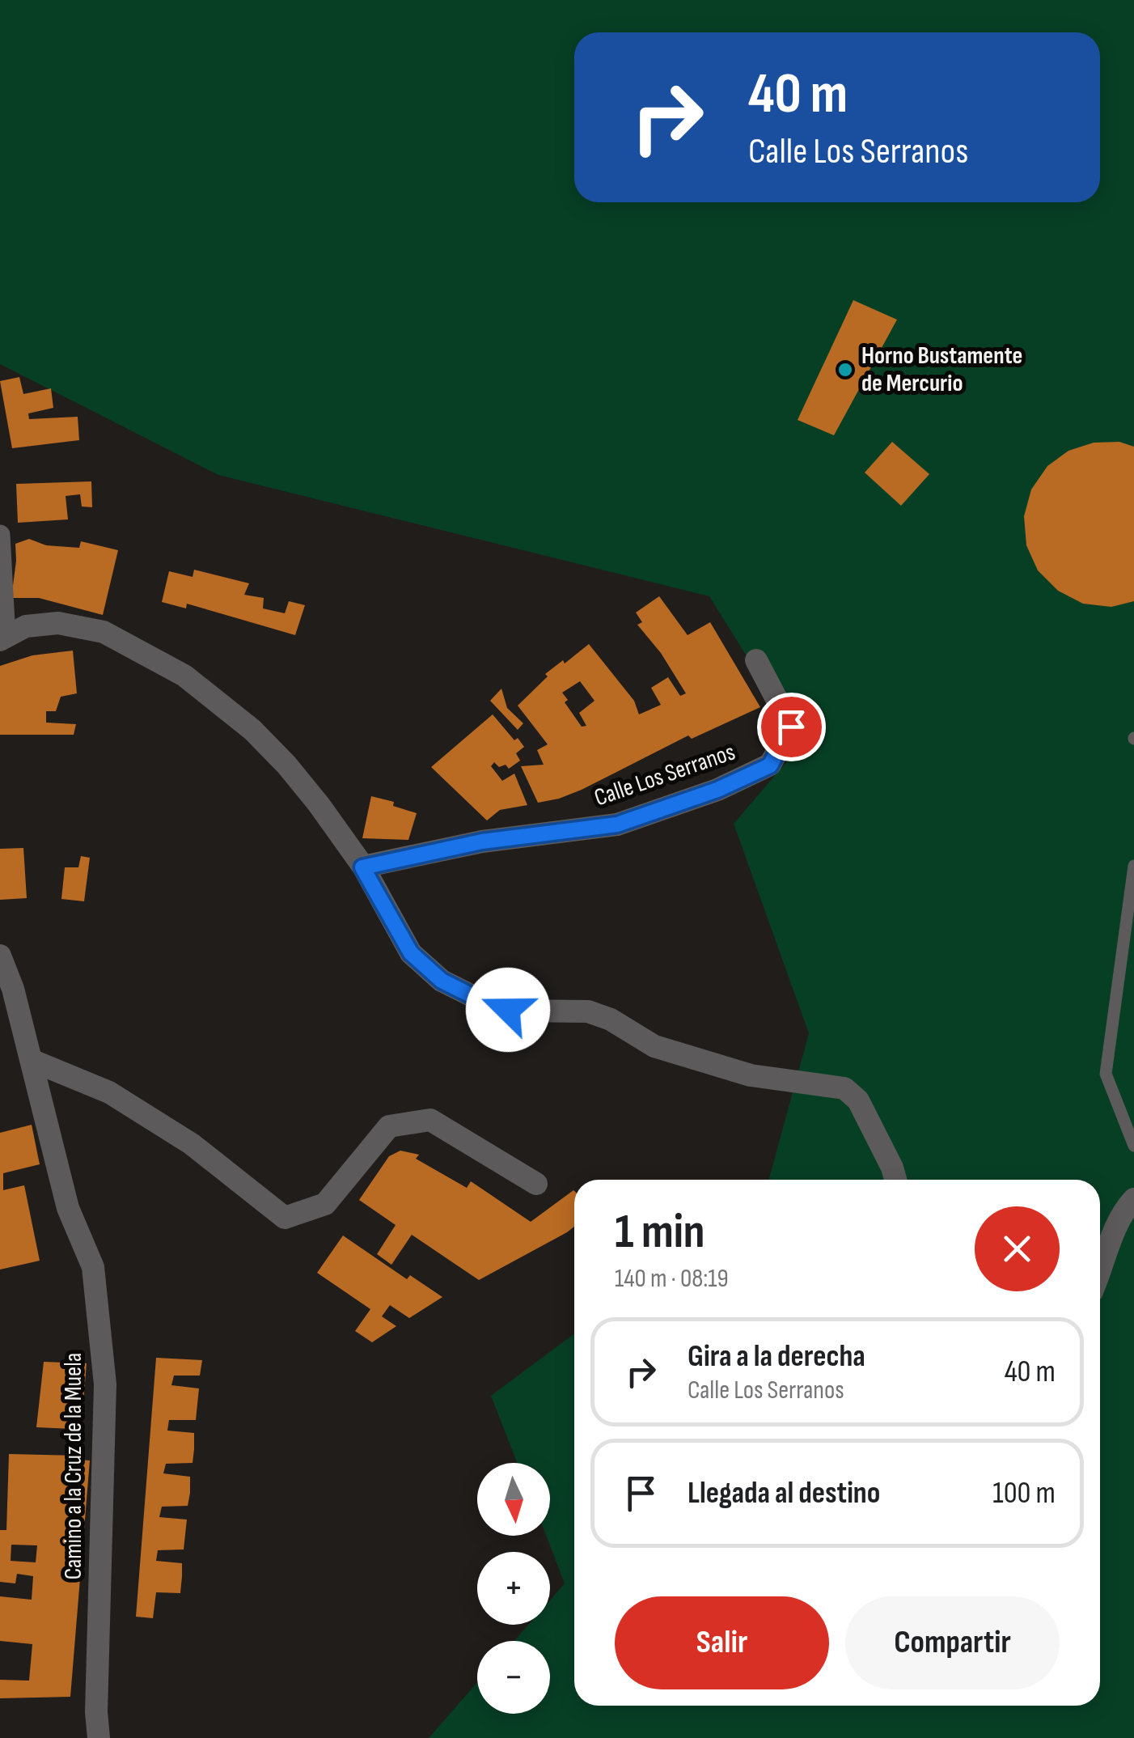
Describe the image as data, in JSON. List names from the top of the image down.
{
  "streets": {
    "street": ["Calle Los Serranos", "Camino a la Cruz de la Muela"]
  },
  "places": ["Horno Bustamente de Mercurio"],
  "north": "bottom",
  "page": {
    "turn": ["40 m", "Calle Los Serranos"],
    "heading": ["1 min", "140 m · 08:19"],
    "list": [
      {
        "name": "Gira a la derecha",
        "note": "Calle Los Serranos",
        "value": "40 m"
      },
      {
        "name": "Llegada al destino",
        "value": "100 m"
      }
    ],
    "map_buttons": ["+", "−"],
    "buttons": ["Salir", "Compartir"]
  }
}
